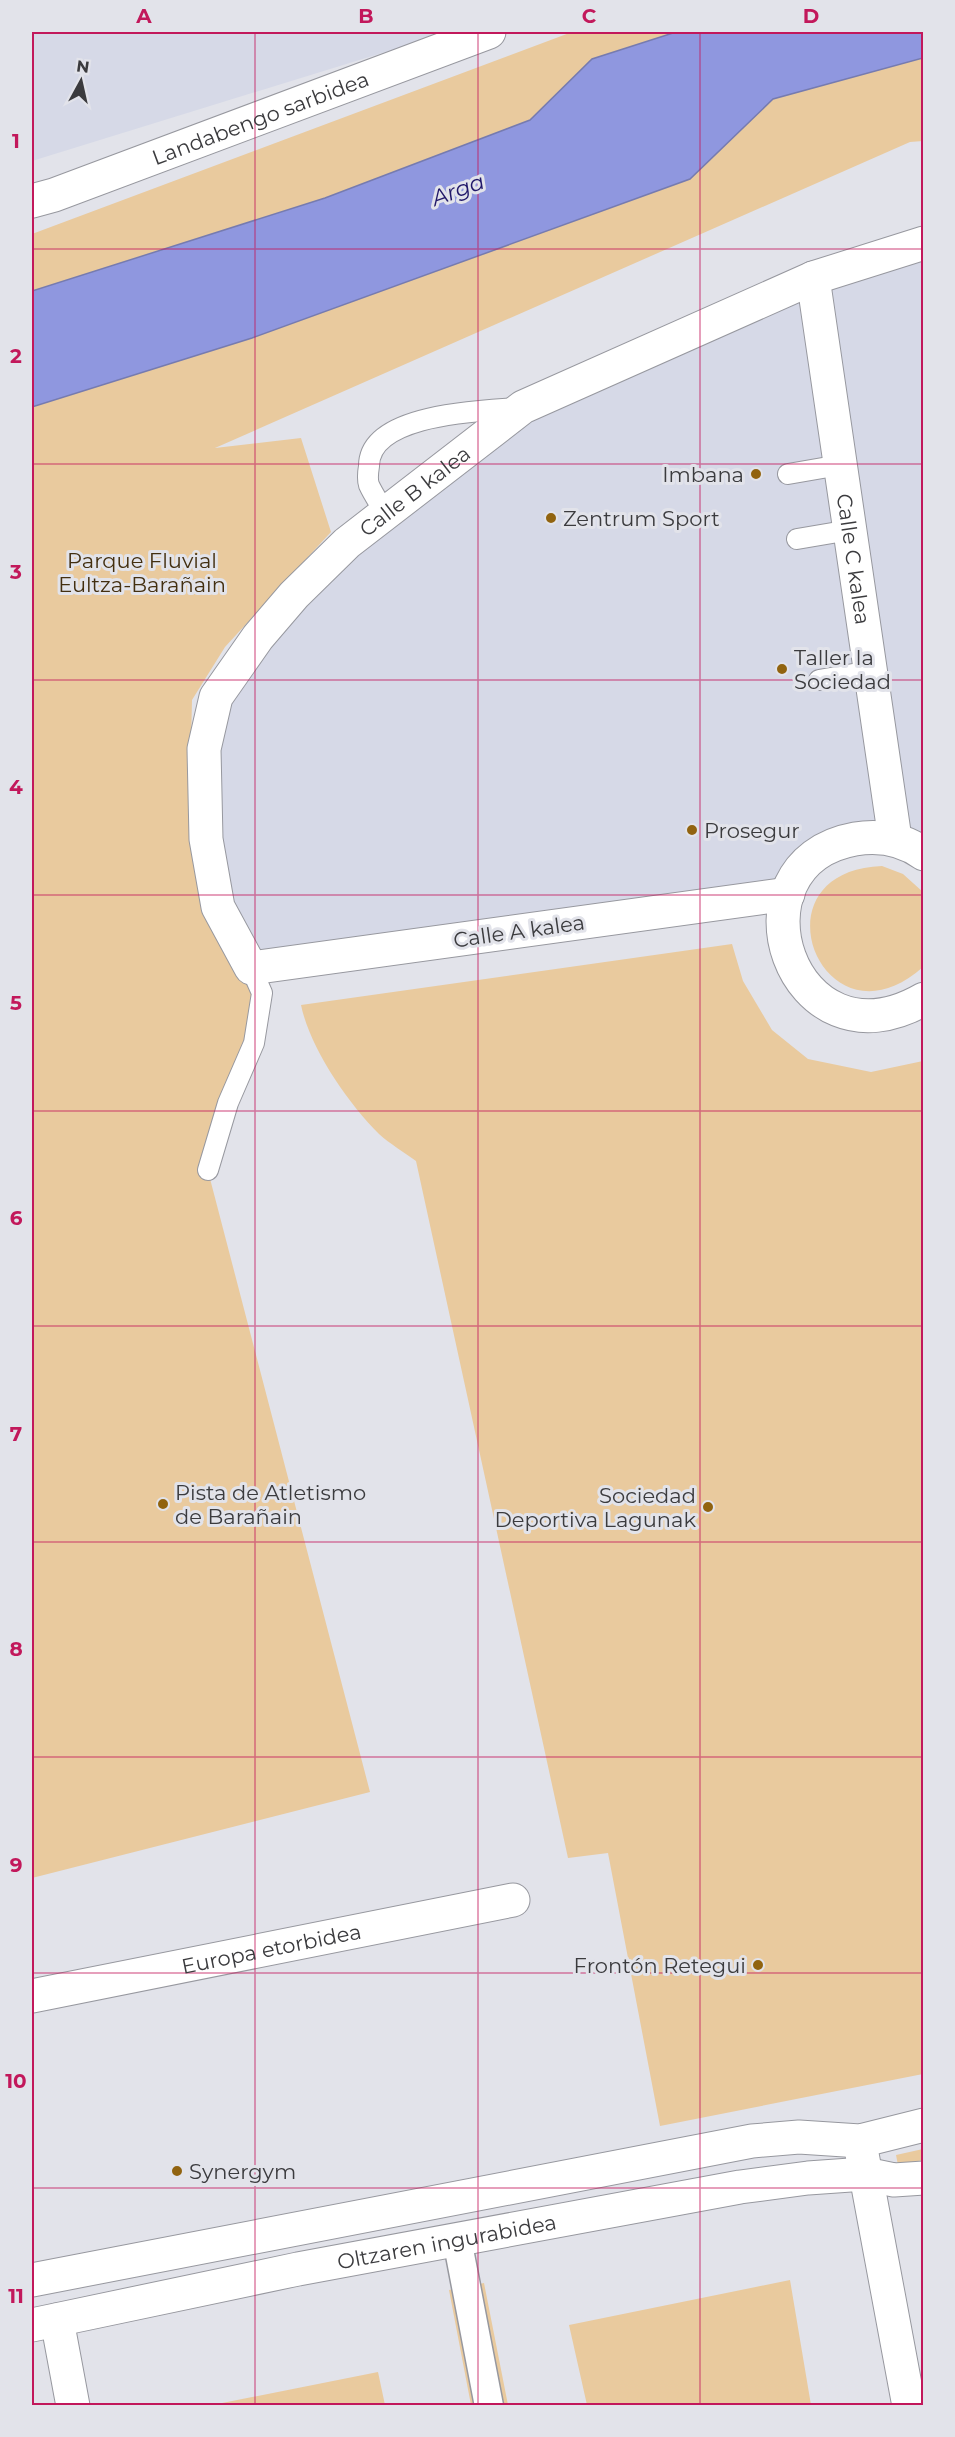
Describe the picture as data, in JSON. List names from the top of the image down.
{
  "streets": {
    "main road": [
      "Landabengo sarbidea",
      "Calle B kalea",
      "Calle C kalea",
      "Calle A kalea",
      "Europa etorbidea",
      "Oltzaren ingurabidea"
    ]
  },
  "crossings": [
    ["Calle B kalea", "Calle C kalea"],
    ["Calle B kalea", "Calle A kalea"]
  ],
  "water": ["Arga"],
  "parks": ["Parque Fluvial Eultza-Barañain"],
  "places": [
    "Imbana",
    "Zentrum Sport",
    "Taller la Sociedad",
    "Prosegur",
    "Pista de Atletismo de Barañain",
    "Sociedad Deportiva Lagunak",
    "Frontón Retegui",
    "Synergym"
  ],
  "north": "top",
  "grid": {
    "columns": [
      "A",
      "B",
      "C",
      "D"
    ],
    "rows": [
      "1",
      "2",
      "3",
      "4",
      "5",
      "6",
      "7",
      "8",
      "9",
      "10",
      "11"
    ]
  }
}
